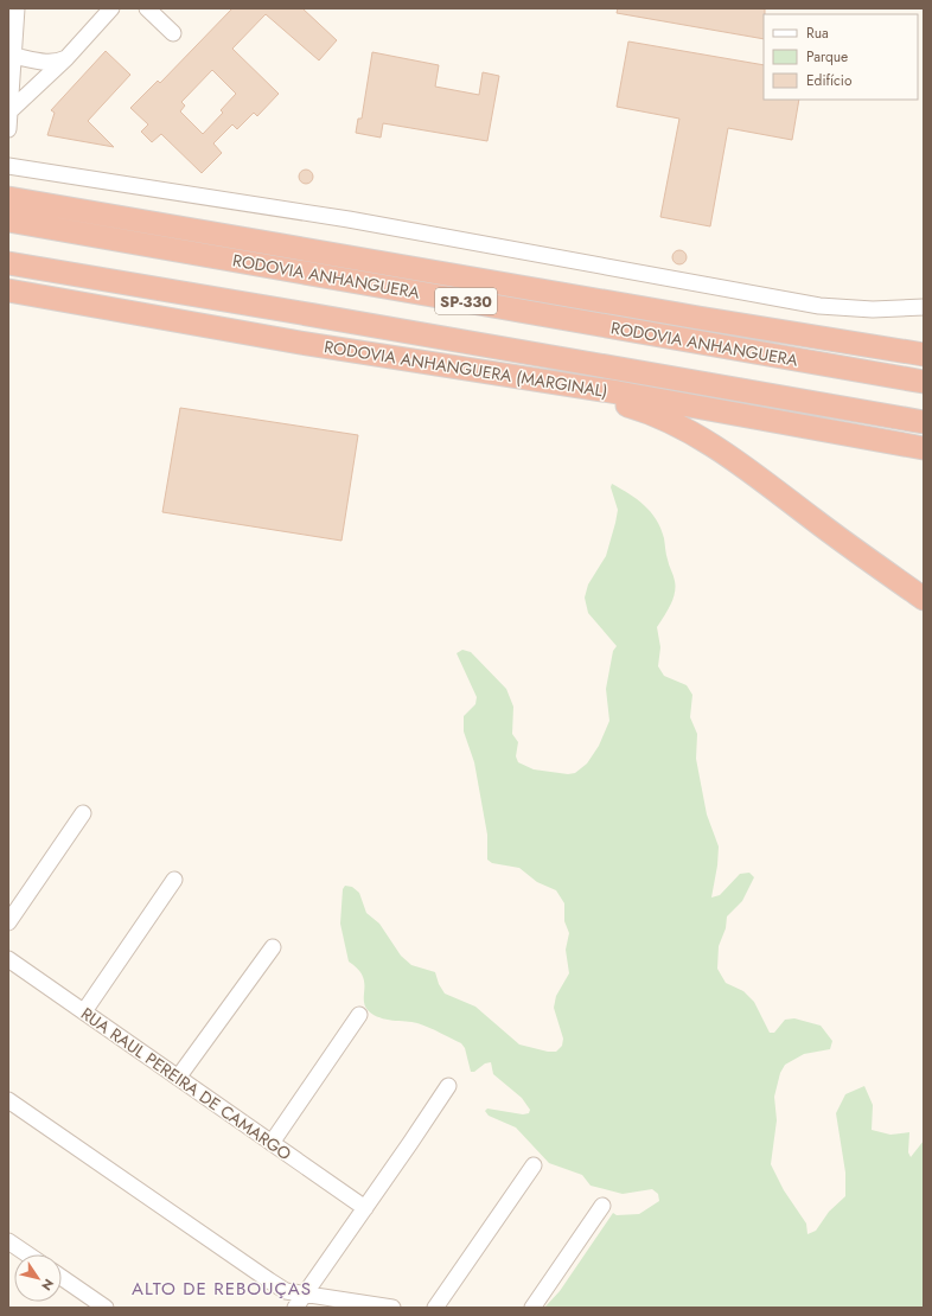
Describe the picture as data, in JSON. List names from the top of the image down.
{
  "streets": {
    "highway": ["RODOVIA ANHANGUERA", "SP-330", "RODOVIA ANHANGUERA (MARGINAL)"],
    "street": ["RUA RAUL PEREIRA DE CAMARGO"]
  },
  "districts": ["ALTO DE REBOUÇAS"],
  "legend": ["Rua", "Parque", "Edifício"],
  "north": "bottom right"
}
